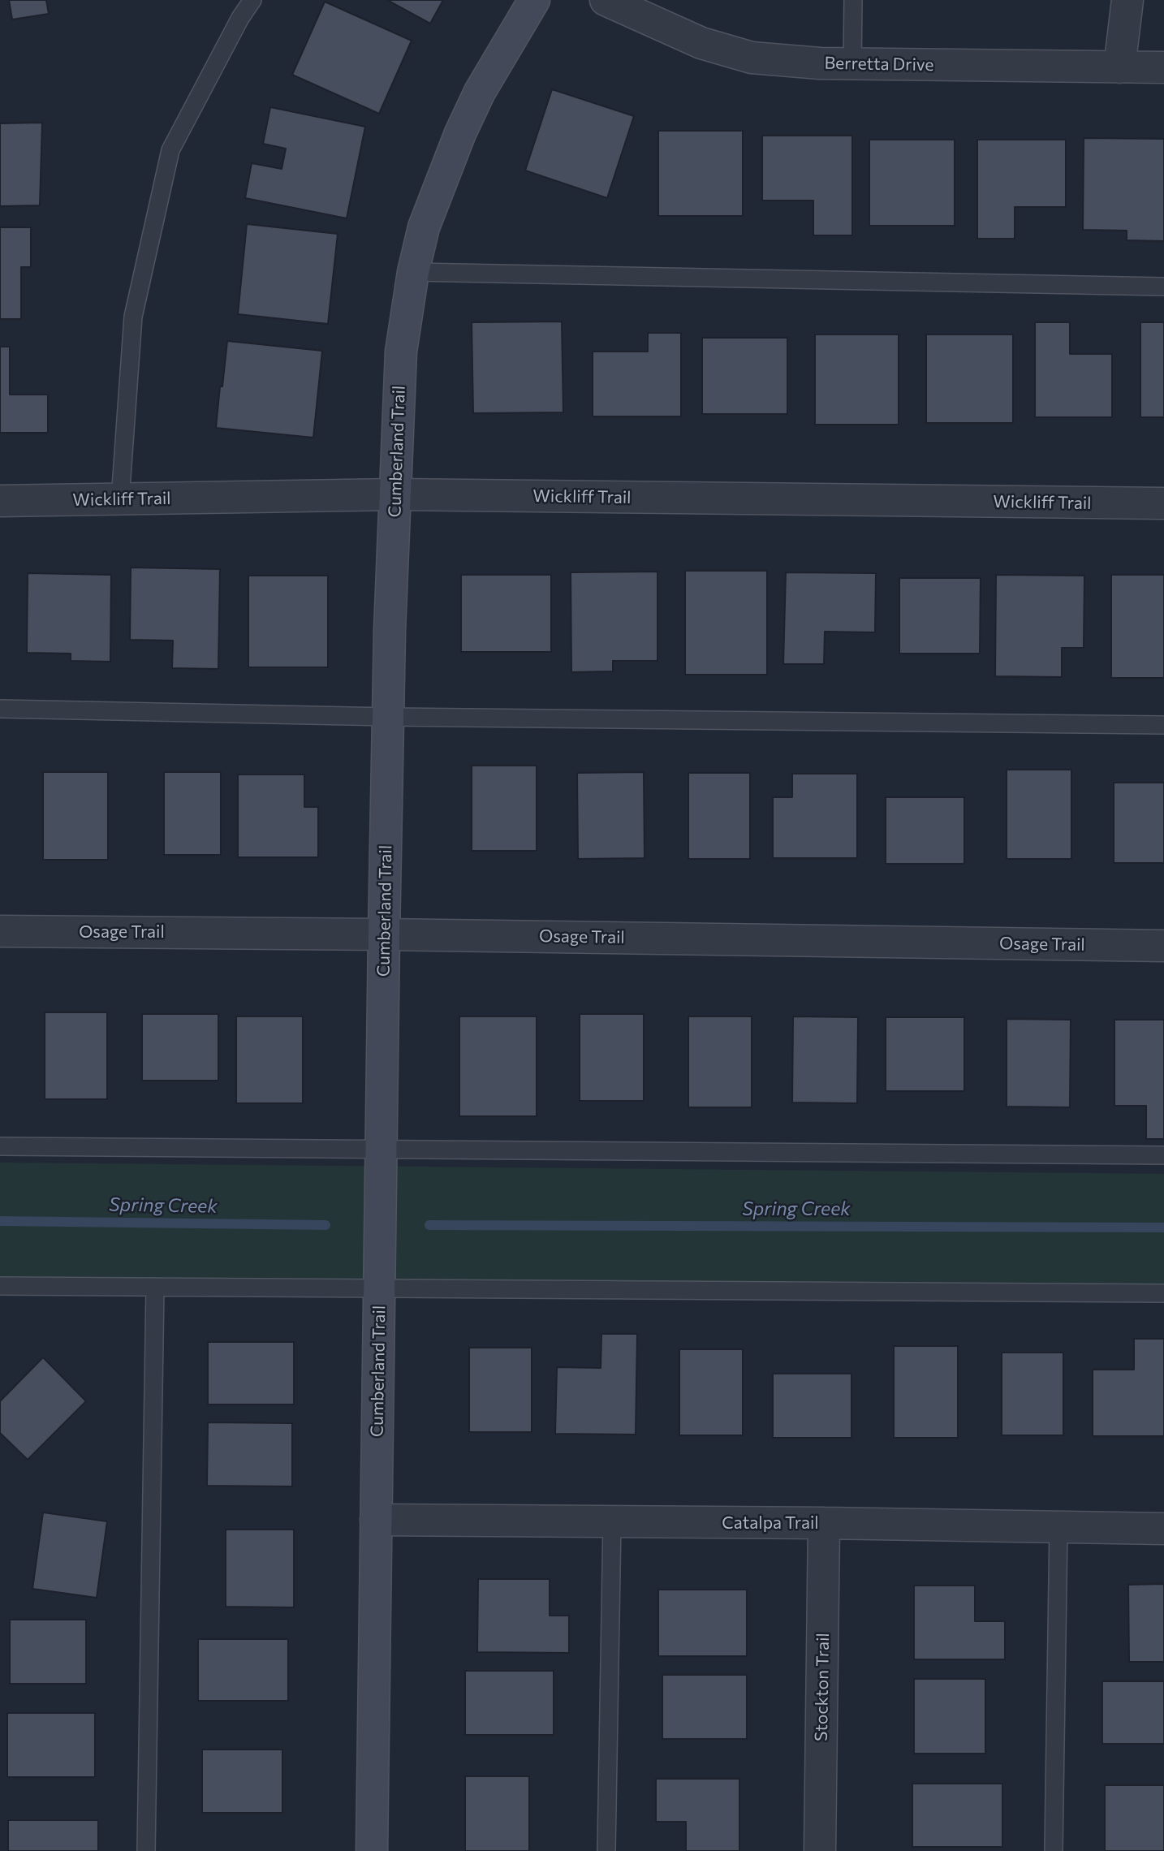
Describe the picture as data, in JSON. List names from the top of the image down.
{
  "streets": {
    "street": [
      "Berretta Drive",
      "Cumberland Trail",
      "Wickliff Trail",
      "Osage Trail",
      "Catalpa Trail",
      "Stockton Trail"
    ]
  },
  "crossings": [
    ["Cumberland Trail", "Wickliff Trail"],
    ["Cumberland Trail", "Osage Trail"],
    ["Cumberland Trail", "Catalpa Trail"],
    ["Catalpa Trail", "Stockton Trail"]
  ],
  "water": ["Spring Creek"]
}
